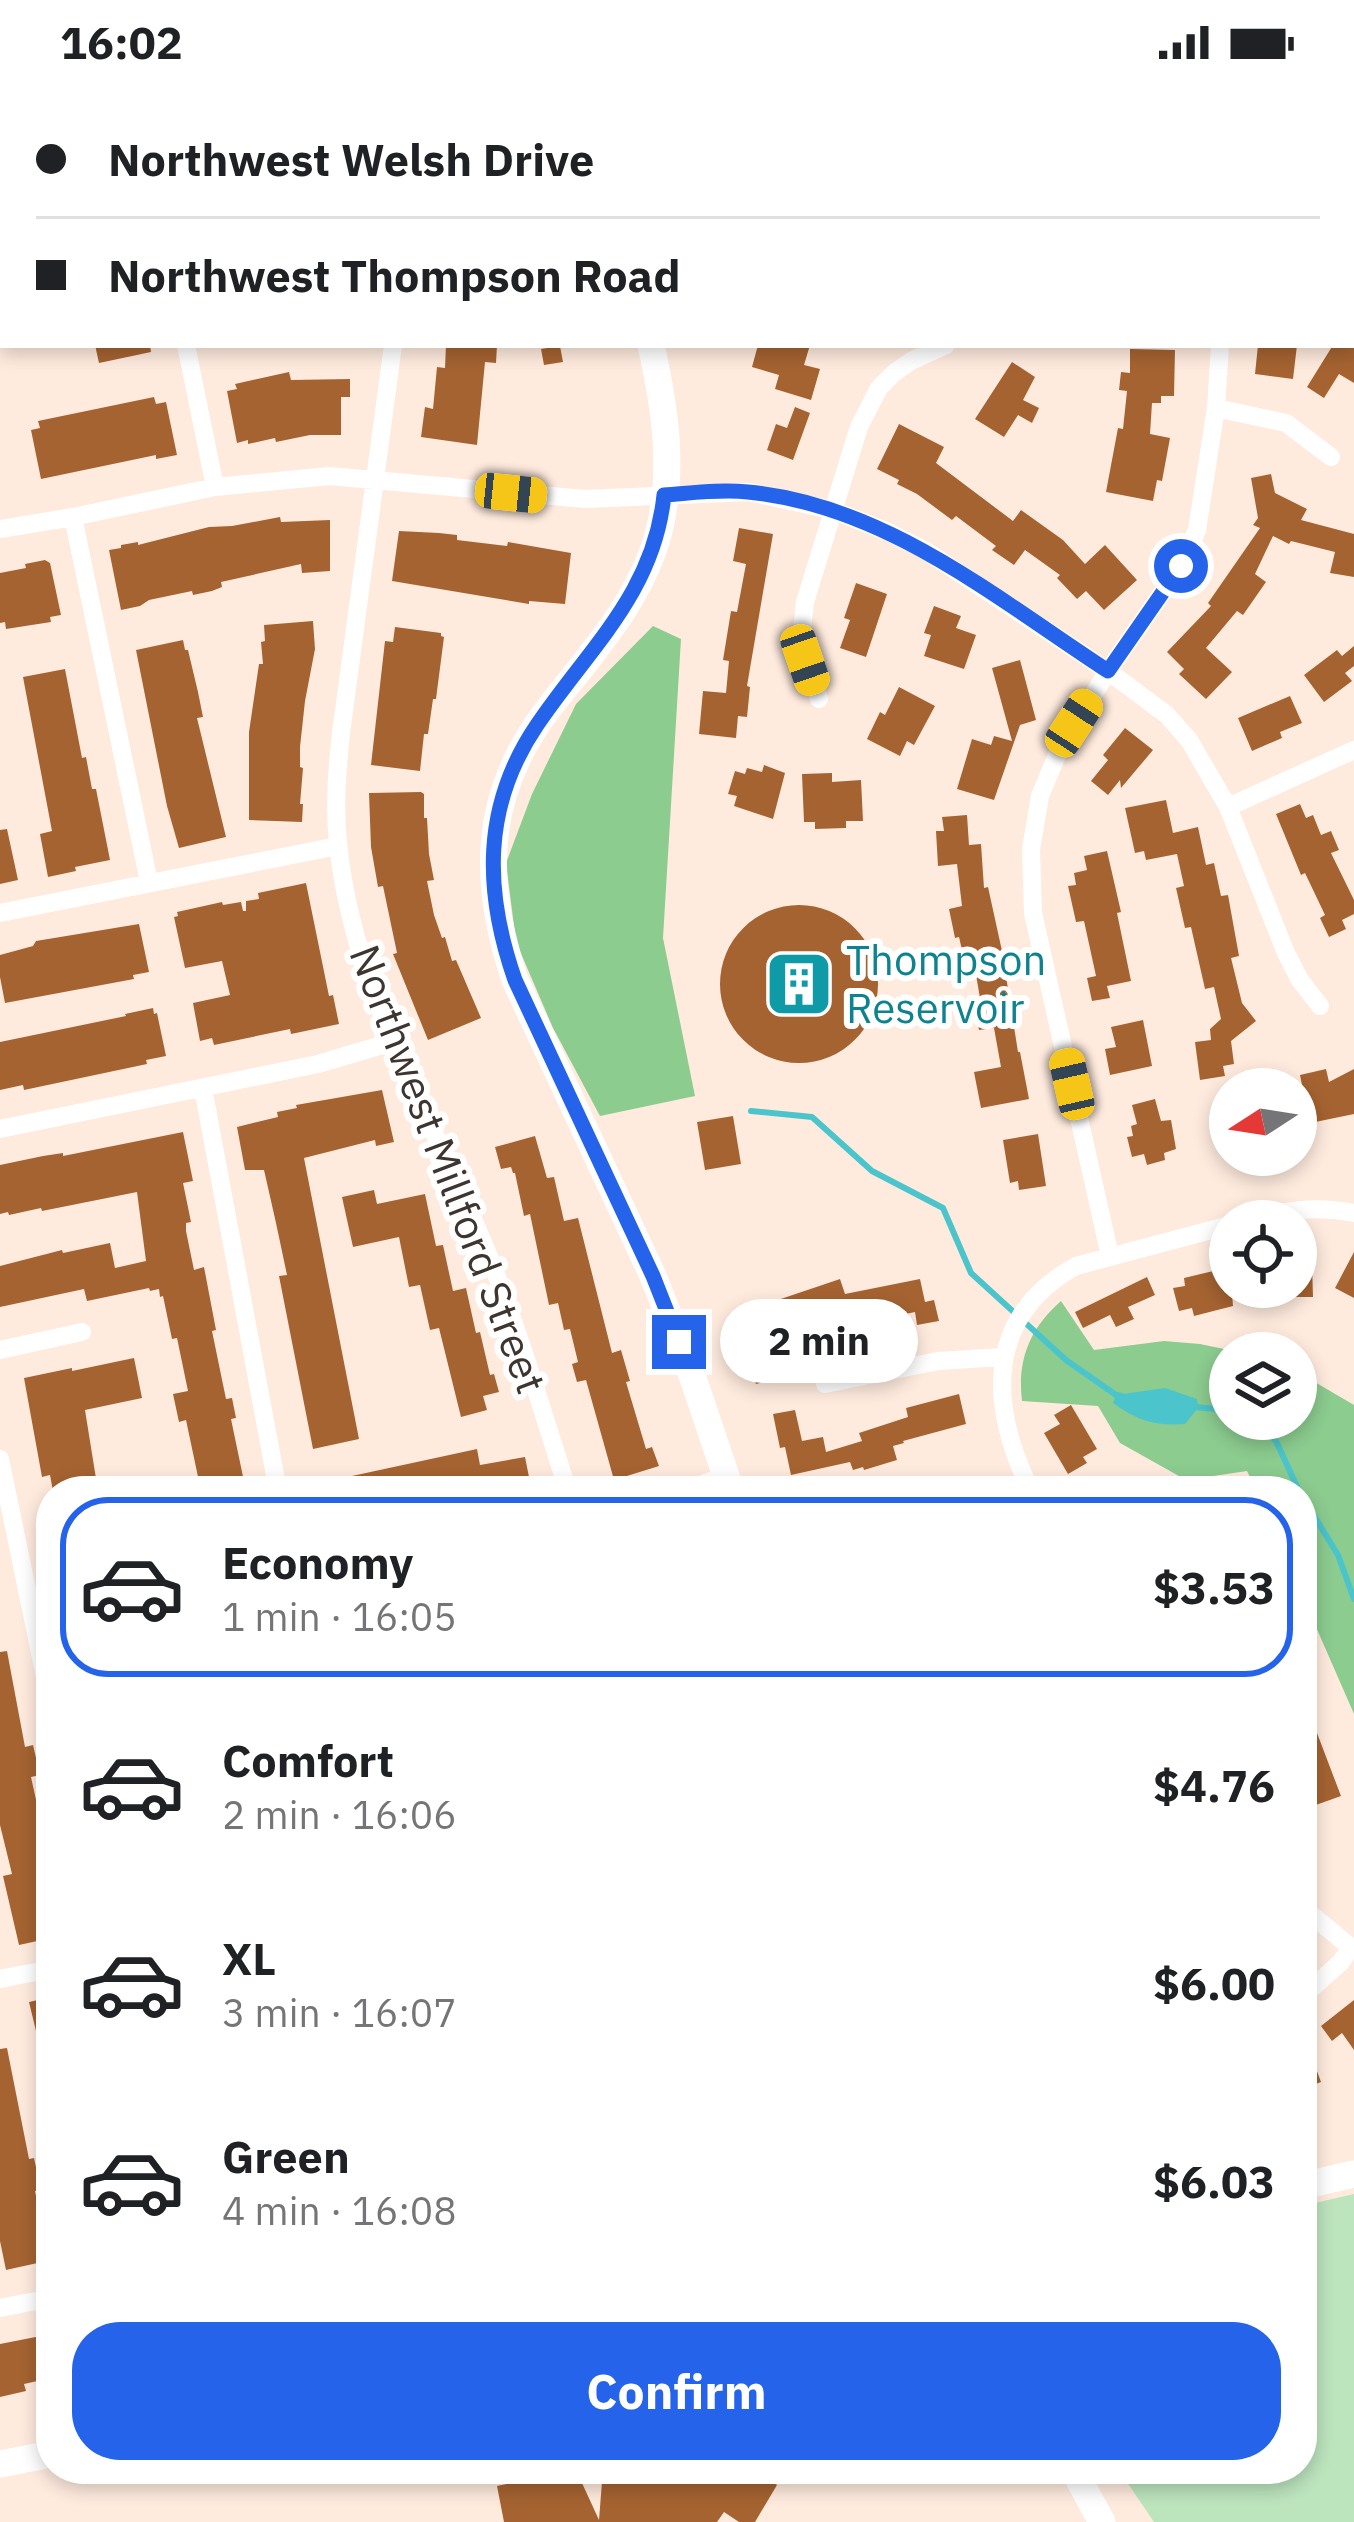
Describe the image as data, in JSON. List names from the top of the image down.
{
  "streets": {
    "street": ["Northwest Millford Street"]
  },
  "places": {
    "building": ["Thompson Reservoir"]
  },
  "north": "left",
  "page": {
    "status": "16:02",
    "banner": ["Northwest Welsh Drive", "Northwest Thompson Road"],
    "bubble": "2 min",
    "list": [
      {
        "name": "Economy",
        "note": "1 min · 16:05",
        "value": "$3.53"
      },
      {
        "name": "Comfort",
        "note": "2 min · 16:06",
        "value": "$4.76"
      },
      {
        "name": "XL",
        "note": "3 min · 16:07",
        "value": "$6.00"
      },
      {
        "name": "Green",
        "note": "4 min · 16:08",
        "value": "$6.03"
      }
    ],
    "buttons": "Confirm"
  }
}
